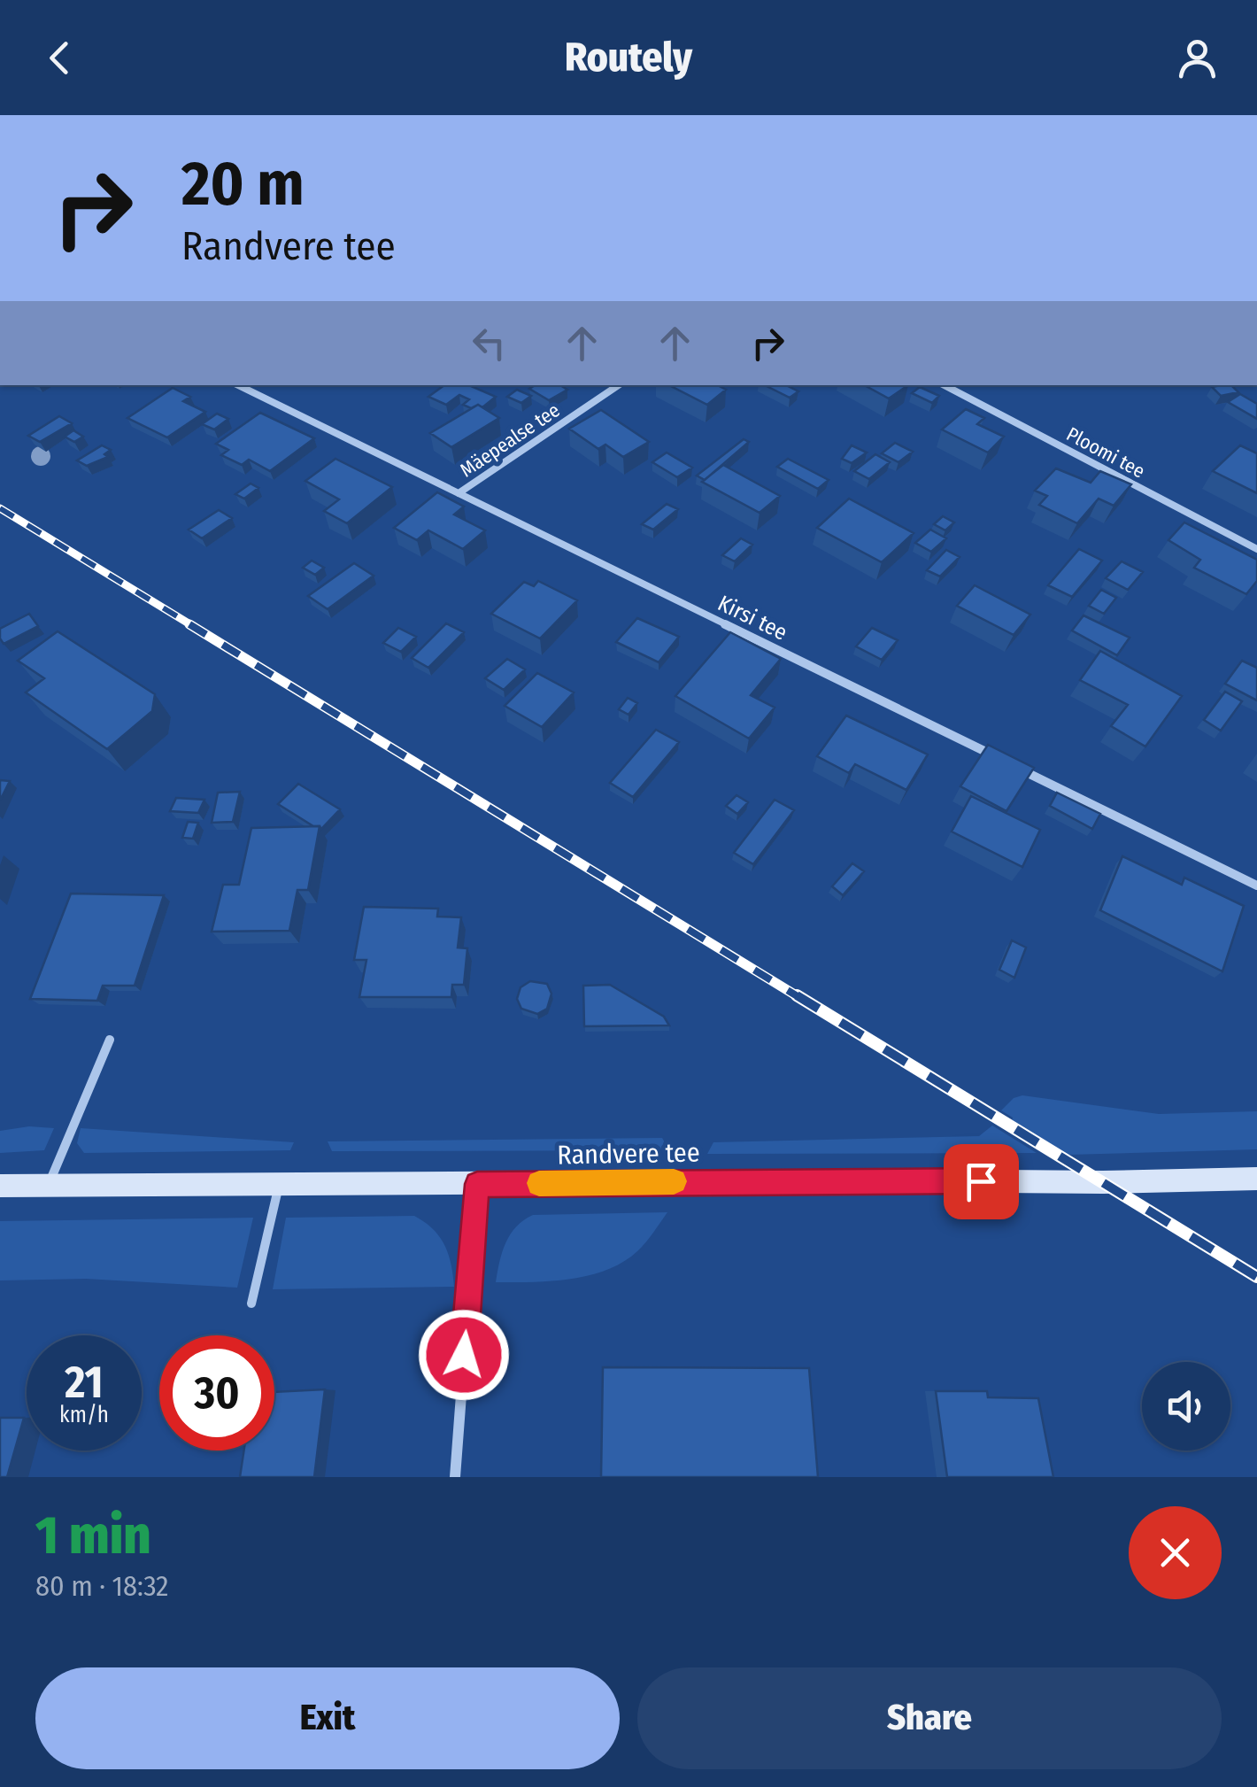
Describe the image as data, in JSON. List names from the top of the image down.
{
  "streets": {
    "main road": ["Randvere tee"],
    "street": ["Mäepealse tee", "Ploomi tee", "Kirsi tee"]
  },
  "crossings": [
    ["Mäepealse tee", "Kirsi tee"]
  ],
  "page": {
    "header": "Routely",
    "turn": ["20 m", "Randvere tee"],
    "speed": "21 km/h",
    "limit": "30",
    "heading": ["1 min", "80 m · 18:32"],
    "buttons": ["Exit", "Share"]
  }
}
